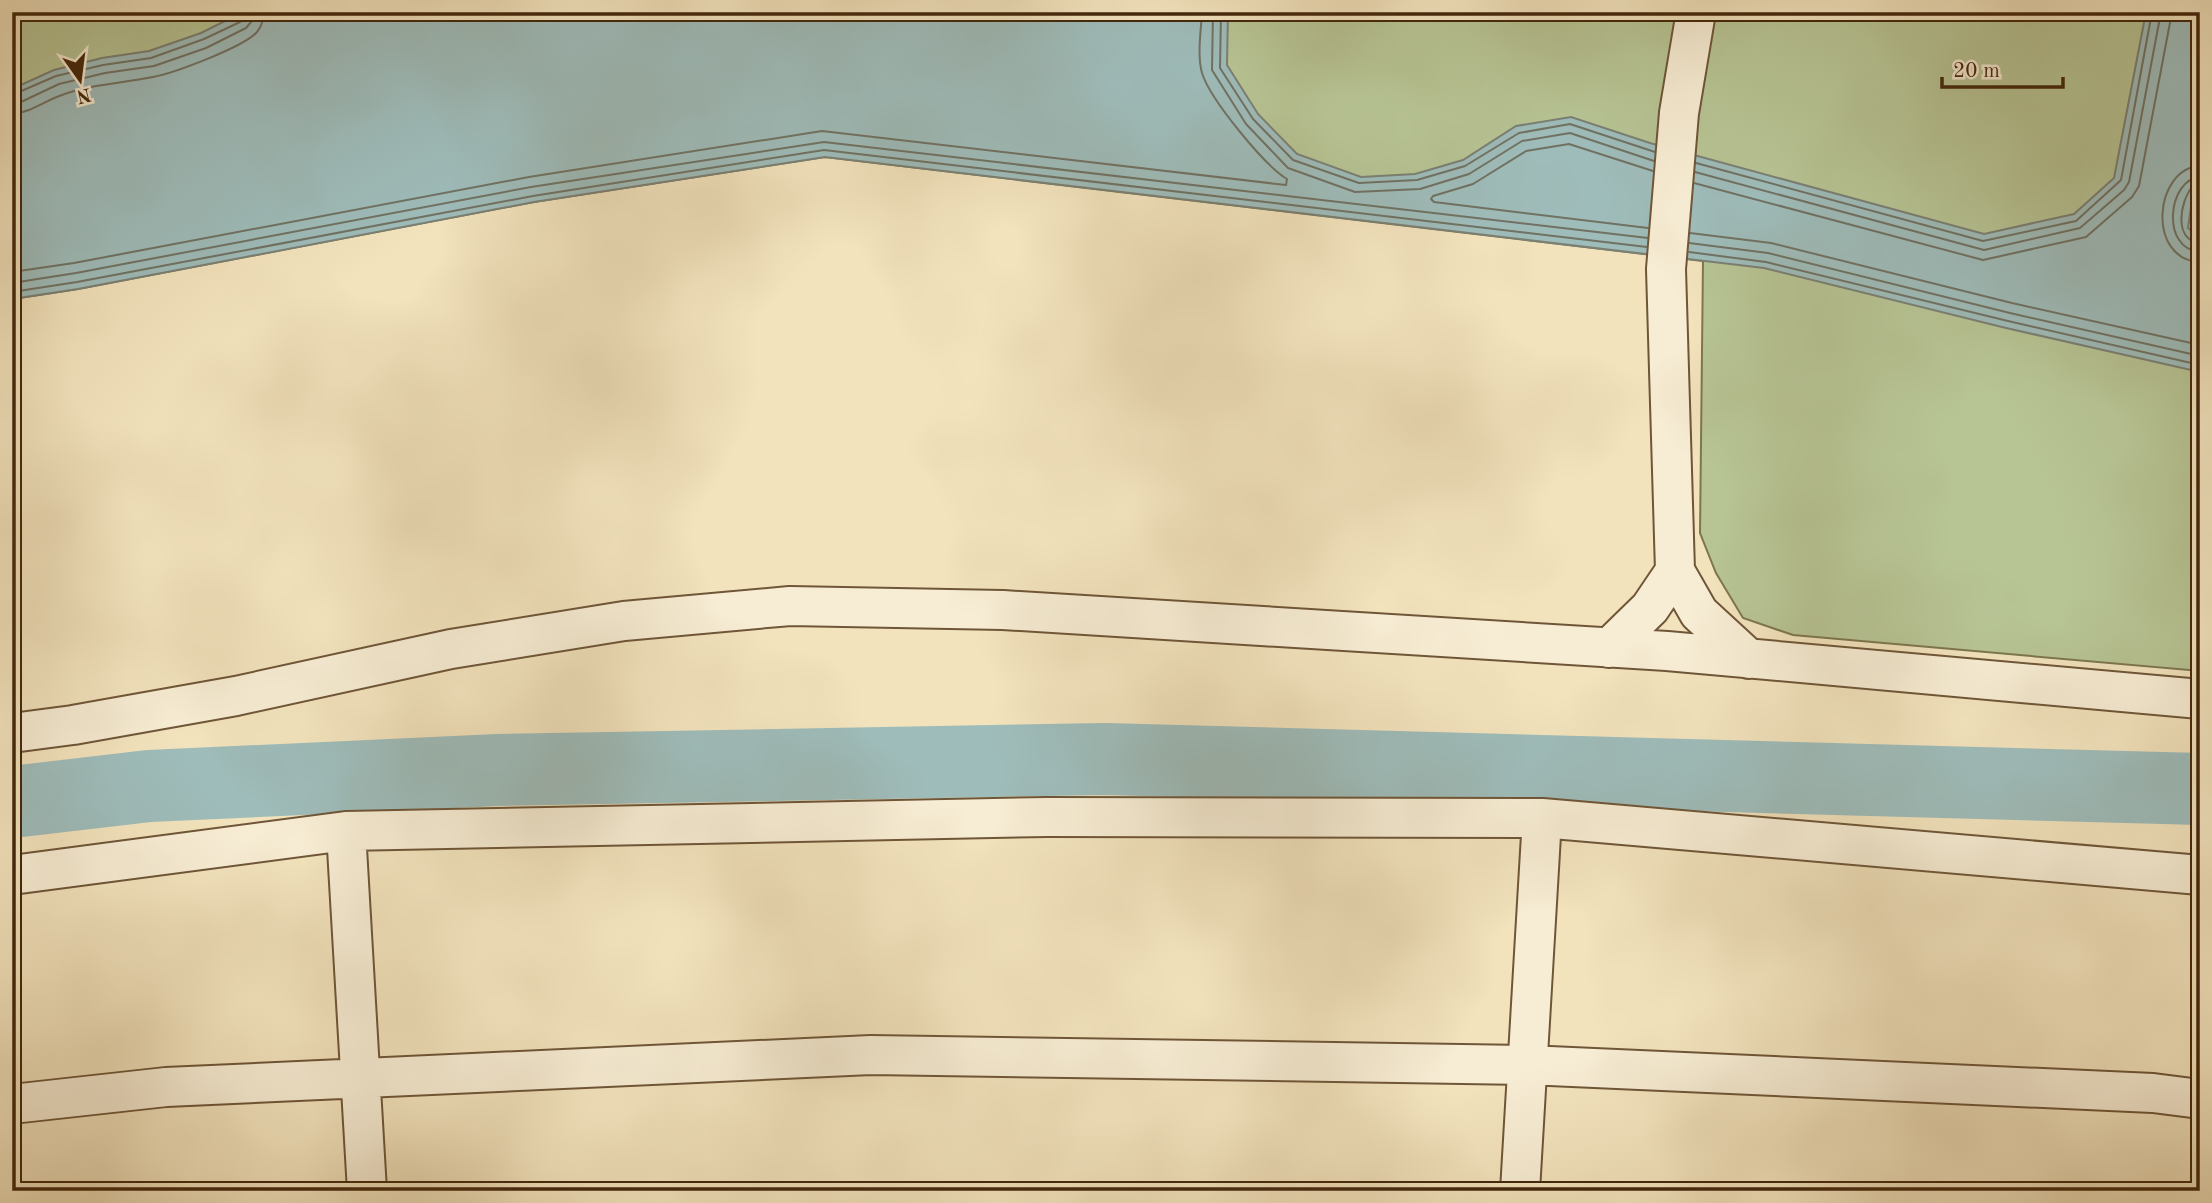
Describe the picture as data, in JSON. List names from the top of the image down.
{
  "scale_bar": "20 m",
  "north": "bottom"
}
